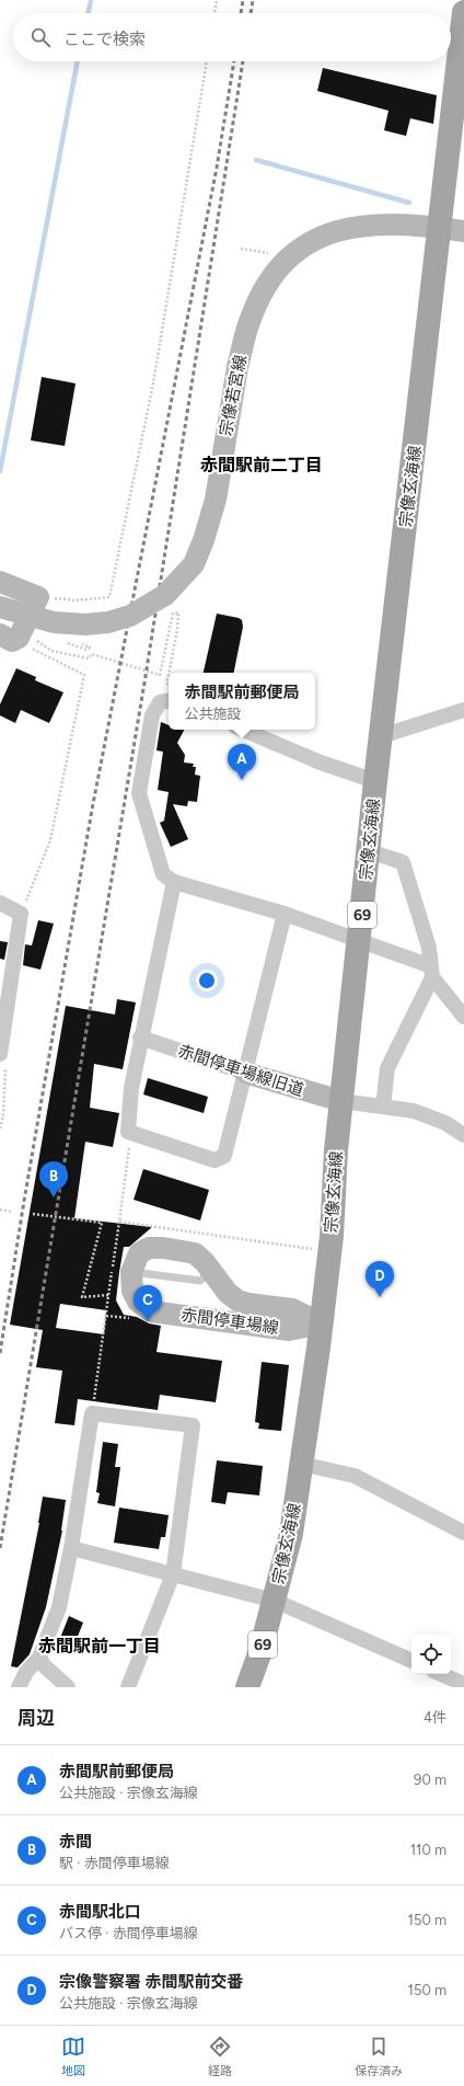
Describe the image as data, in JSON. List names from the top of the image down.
{
  "streets": {
    "main road": [
      "宗像若宮線",
      "宗像玄海線",
      "69",
      "赤間停車場線旧道",
      "赤間停車場線"
    ]
  },
  "crossings": [
    ["宗像若宮線", "宗像玄海線"],
    ["宗像玄海線", "赤間停車場線旧道"],
    ["宗像玄海線", "赤間停車場線"]
  ],
  "districts": ["赤間駅前二丁目", "赤間駅前一丁目"],
  "page": {
    "search": "ここで検索",
    "popup": ["赤間駅前郵便局", "公共施設"],
    "pins": [
      "A",
      "B",
      "D",
      "C"
    ],
    "heading": ["周辺", "4件"],
    "list": [
      {
        "mark": "A",
        "name": "赤間駅前郵便局",
        "note": "公共施設 · 宗像玄海線",
        "value": "90 m"
      },
      {
        "mark": "B",
        "name": "赤間",
        "note": "駅 · 赤間停車場線",
        "value": "110 m"
      },
      {
        "mark": "C",
        "name": "赤間駅北口",
        "note": "バス停 · 赤間停車場線",
        "value": "150 m"
      },
      {
        "mark": "D",
        "name": "宗像警察署 赤間駅前交番",
        "note": "公共施設 · 宗像玄海線",
        "value": "150 m"
      }
    ],
    "nav": ["地図", "経路", "保存済み"]
  }
}
